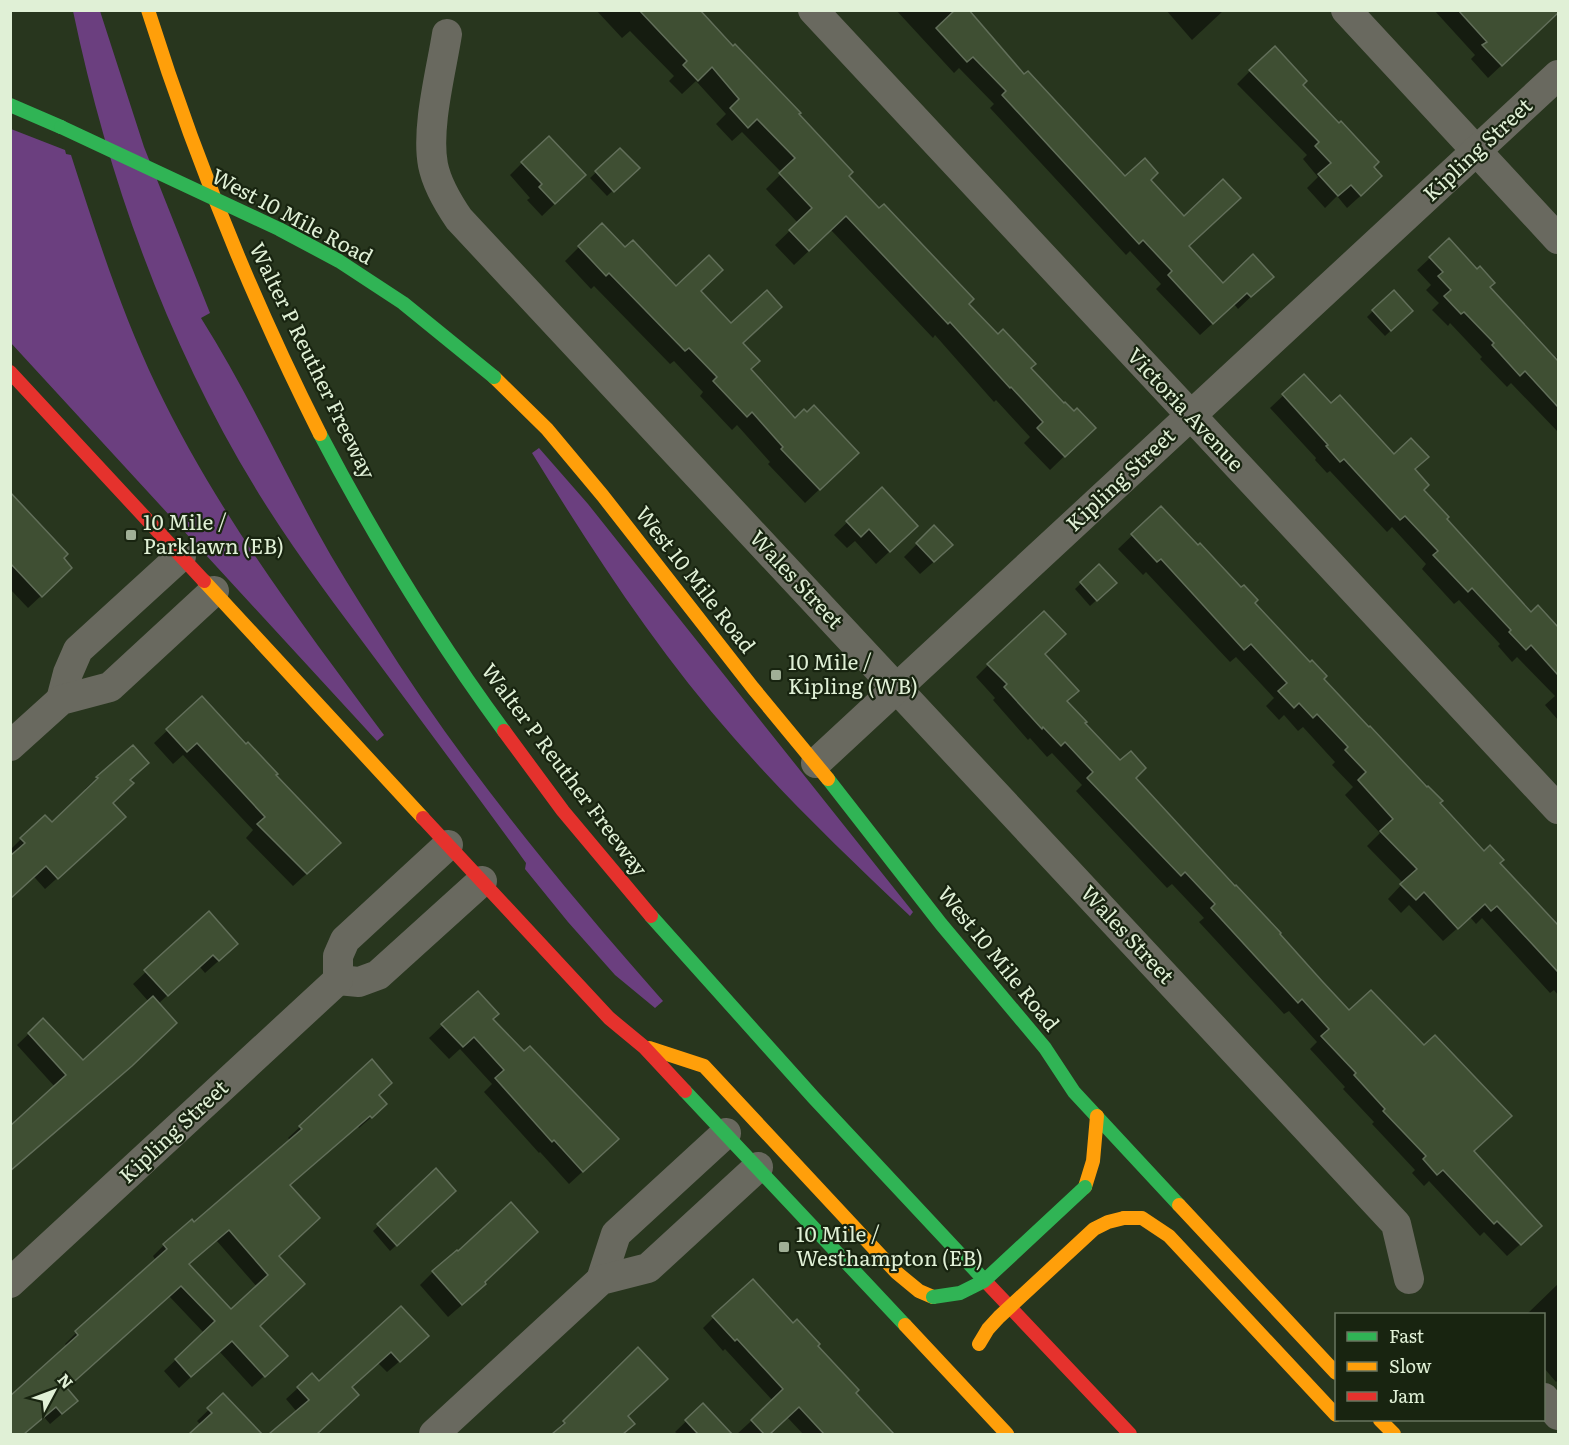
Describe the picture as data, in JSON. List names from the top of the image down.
{
  "streets": {
    "main road": ["West 10 Mile Road", "Walter P Reuther Freeway"],
    "street": ["Kipling Street", "Victoria Avenue", "Wales Street"]
  },
  "crossings": [
    ["Kipling Street", "West 10 Mile Road"],
    ["Kipling Street", "Victoria Avenue"],
    ["Kipling Street", "Wales Street"]
  ],
  "places": {
    "transit": ["10 Mile / Parklawn (EB)", "10 Mile / Kipling (WB)", "10 Mile / Westhampton (EB)"]
  },
  "legend": ["Fast", "Slow", "Jam"],
  "north": "top right"
}
